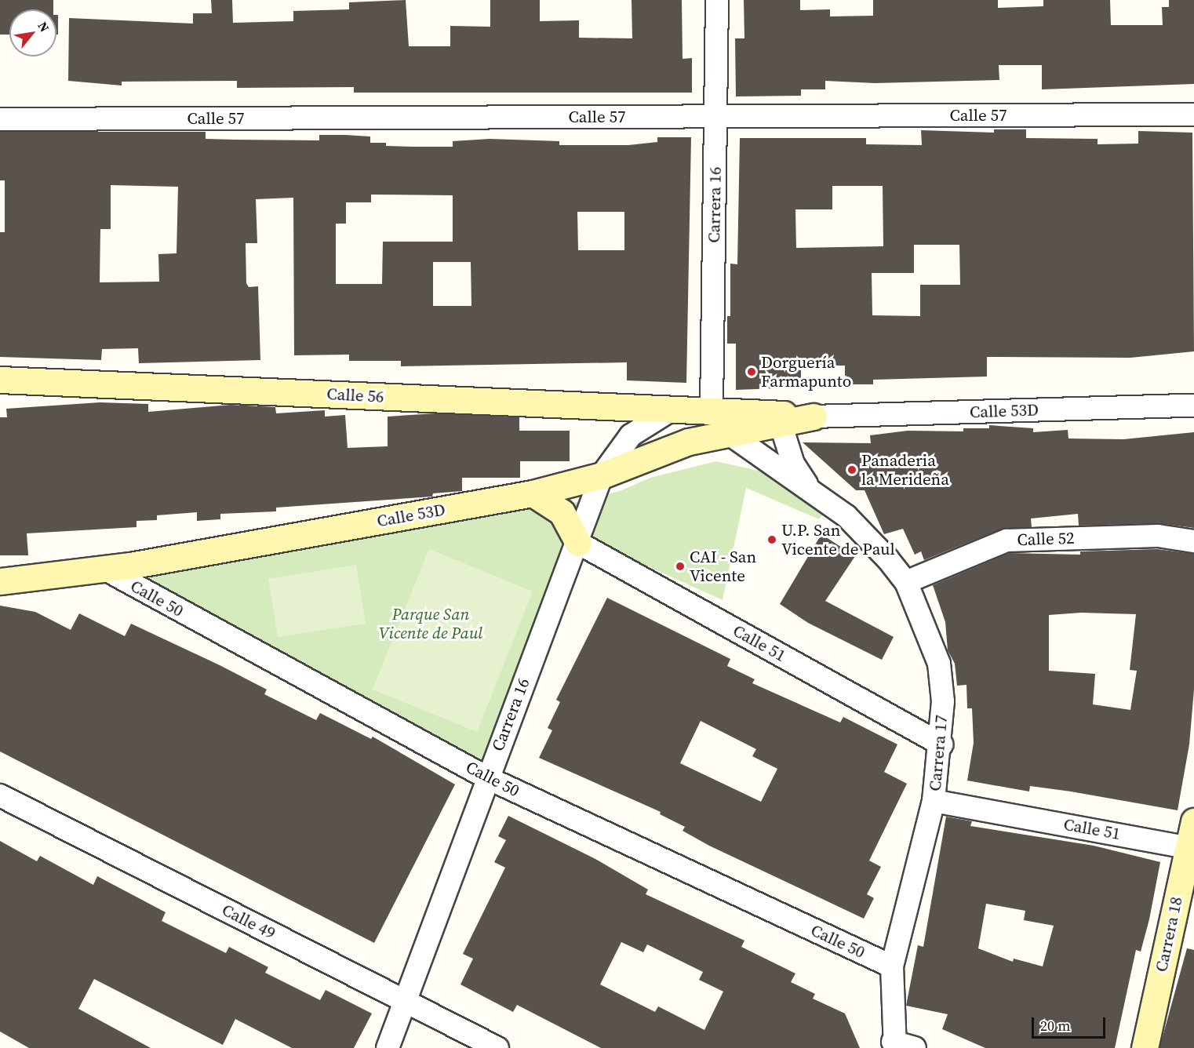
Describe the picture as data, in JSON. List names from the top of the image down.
{
  "streets": {
    "street": [
      "Calle 57",
      "Carrera 16",
      "Calle 56",
      "Calle 53D",
      "Calle 52",
      "Calle 50",
      "Calle 51",
      "Carrera 17",
      "Calle 49",
      "Carrera 18"
    ]
  },
  "crossings": [
    ["Calle 57", "Carrera 16"],
    ["Carrera 16", "Calle 56"],
    ["Carrera 16", "Calle 53D"],
    ["Carrera 16", "Calle 50"],
    ["Carrera 16", "Calle 51"],
    ["Carrera 16", "Calle 49"],
    ["Calle 56", "Calle 53D"],
    ["Calle 53D", "Calle 50"],
    ["Calle 53D", "Carrera 17"],
    ["Calle 52", "Carrera 17"],
    ["Calle 50", "Carrera 17"],
    ["Calle 51", "Carrera 17"],
    ["Calle 51", "Carrera 18"]
  ],
  "parks": ["Parque San Vicente de Paul"],
  "places": [
    "Dorguería Farmapunto",
    "Panaderia la Merideña",
    "U.P. San Vicente de Paul",
    "CAI - San Vicente"
  ],
  "scale_bar": "20 m",
  "north": "top right"
}
